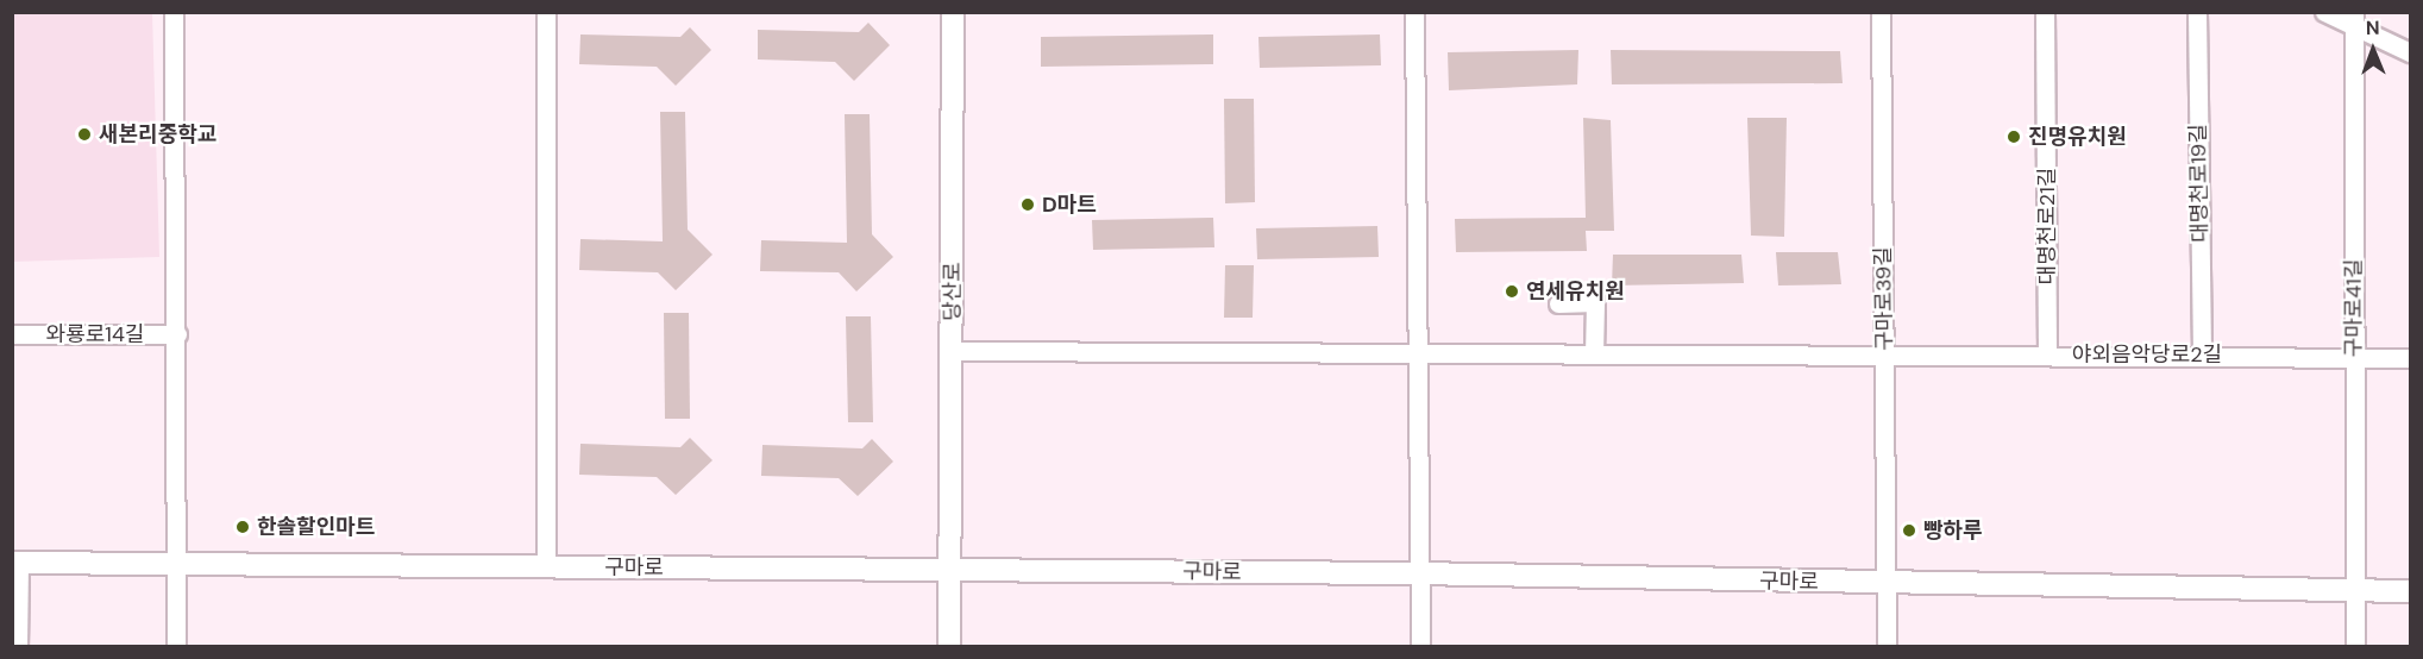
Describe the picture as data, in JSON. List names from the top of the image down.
{
  "streets": {
    "main road": ["당산로", "구마로"],
    "street": [
      "대명천로19길",
      "대명천로21길",
      "구마로39길",
      "구마로41길",
      "와룡로14길",
      "야외음악당로2길"
    ]
  },
  "crossings": [
    ["대명천로19길", "야외음악당로2길"],
    ["대명천로21길", "야외음악당로2길"],
    ["당산로", "야외음악당로2길"],
    ["당산로", "구마로"],
    ["구마로39길", "야외음악당로2길"],
    ["구마로39길", "구마로"],
    ["구마로41길", "야외음악당로2길"],
    ["구마로41길", "구마로"]
  ],
  "places": [
    "새본리중학교",
    "진명유치원",
    "D마트",
    "연세유치원",
    "한솔할인마트",
    "빵하루"
  ],
  "north": "top"
}
